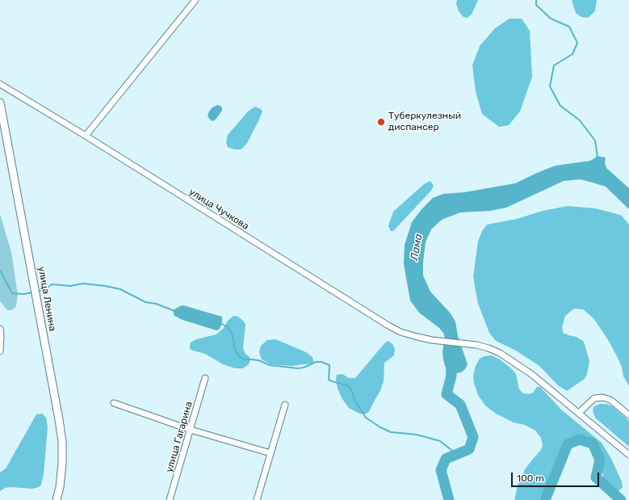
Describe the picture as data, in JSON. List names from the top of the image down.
{
  "streets": {
    "main road": ["улица Ленина"],
    "street": ["улица Чучкова", "улица Гагарина"]
  },
  "water": ["Лама"],
  "places": ["Туберкулезный диспансер"],
  "scale_bar": "100 m"
}
